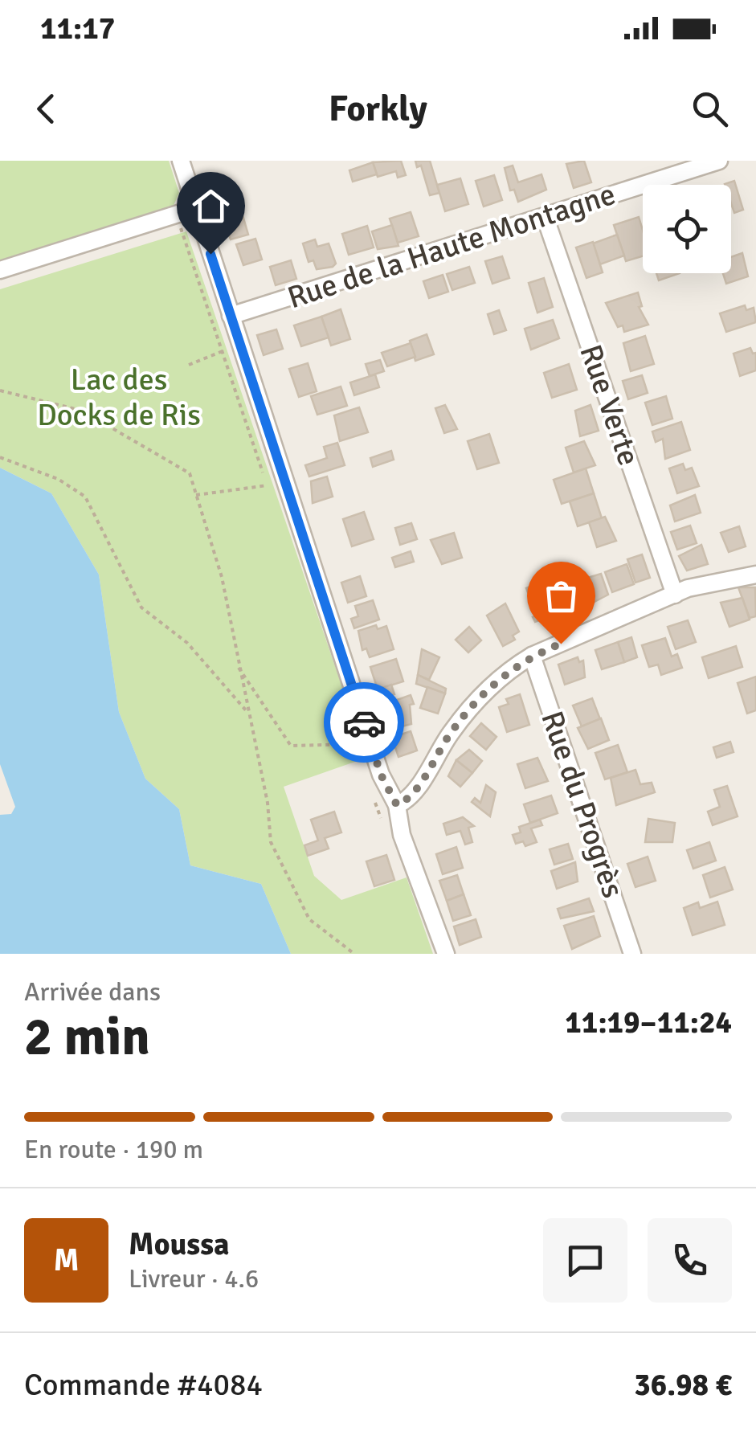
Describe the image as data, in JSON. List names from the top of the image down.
{
  "streets": {
    "street": ["Rue de la Haute Montagne", "Rue Verte", "Rue du Progrès"]
  },
  "crossings": [
    ["Rue de la Haute Montagne", "Rue Verte"]
  ],
  "parks": ["Lac des Docks de Ris"],
  "page": {
    "status": "11:17",
    "header": "Forkly",
    "heading": ["2 min", "Arrivée dans", "11:19–11:24"],
    "panel": [
      "Moussa",
      "Livreur · 4.6",
      "Commande #4084",
      "36.98 €"
    ],
    "bar": "En route · 190 m",
    "round": "M"
  }
}
